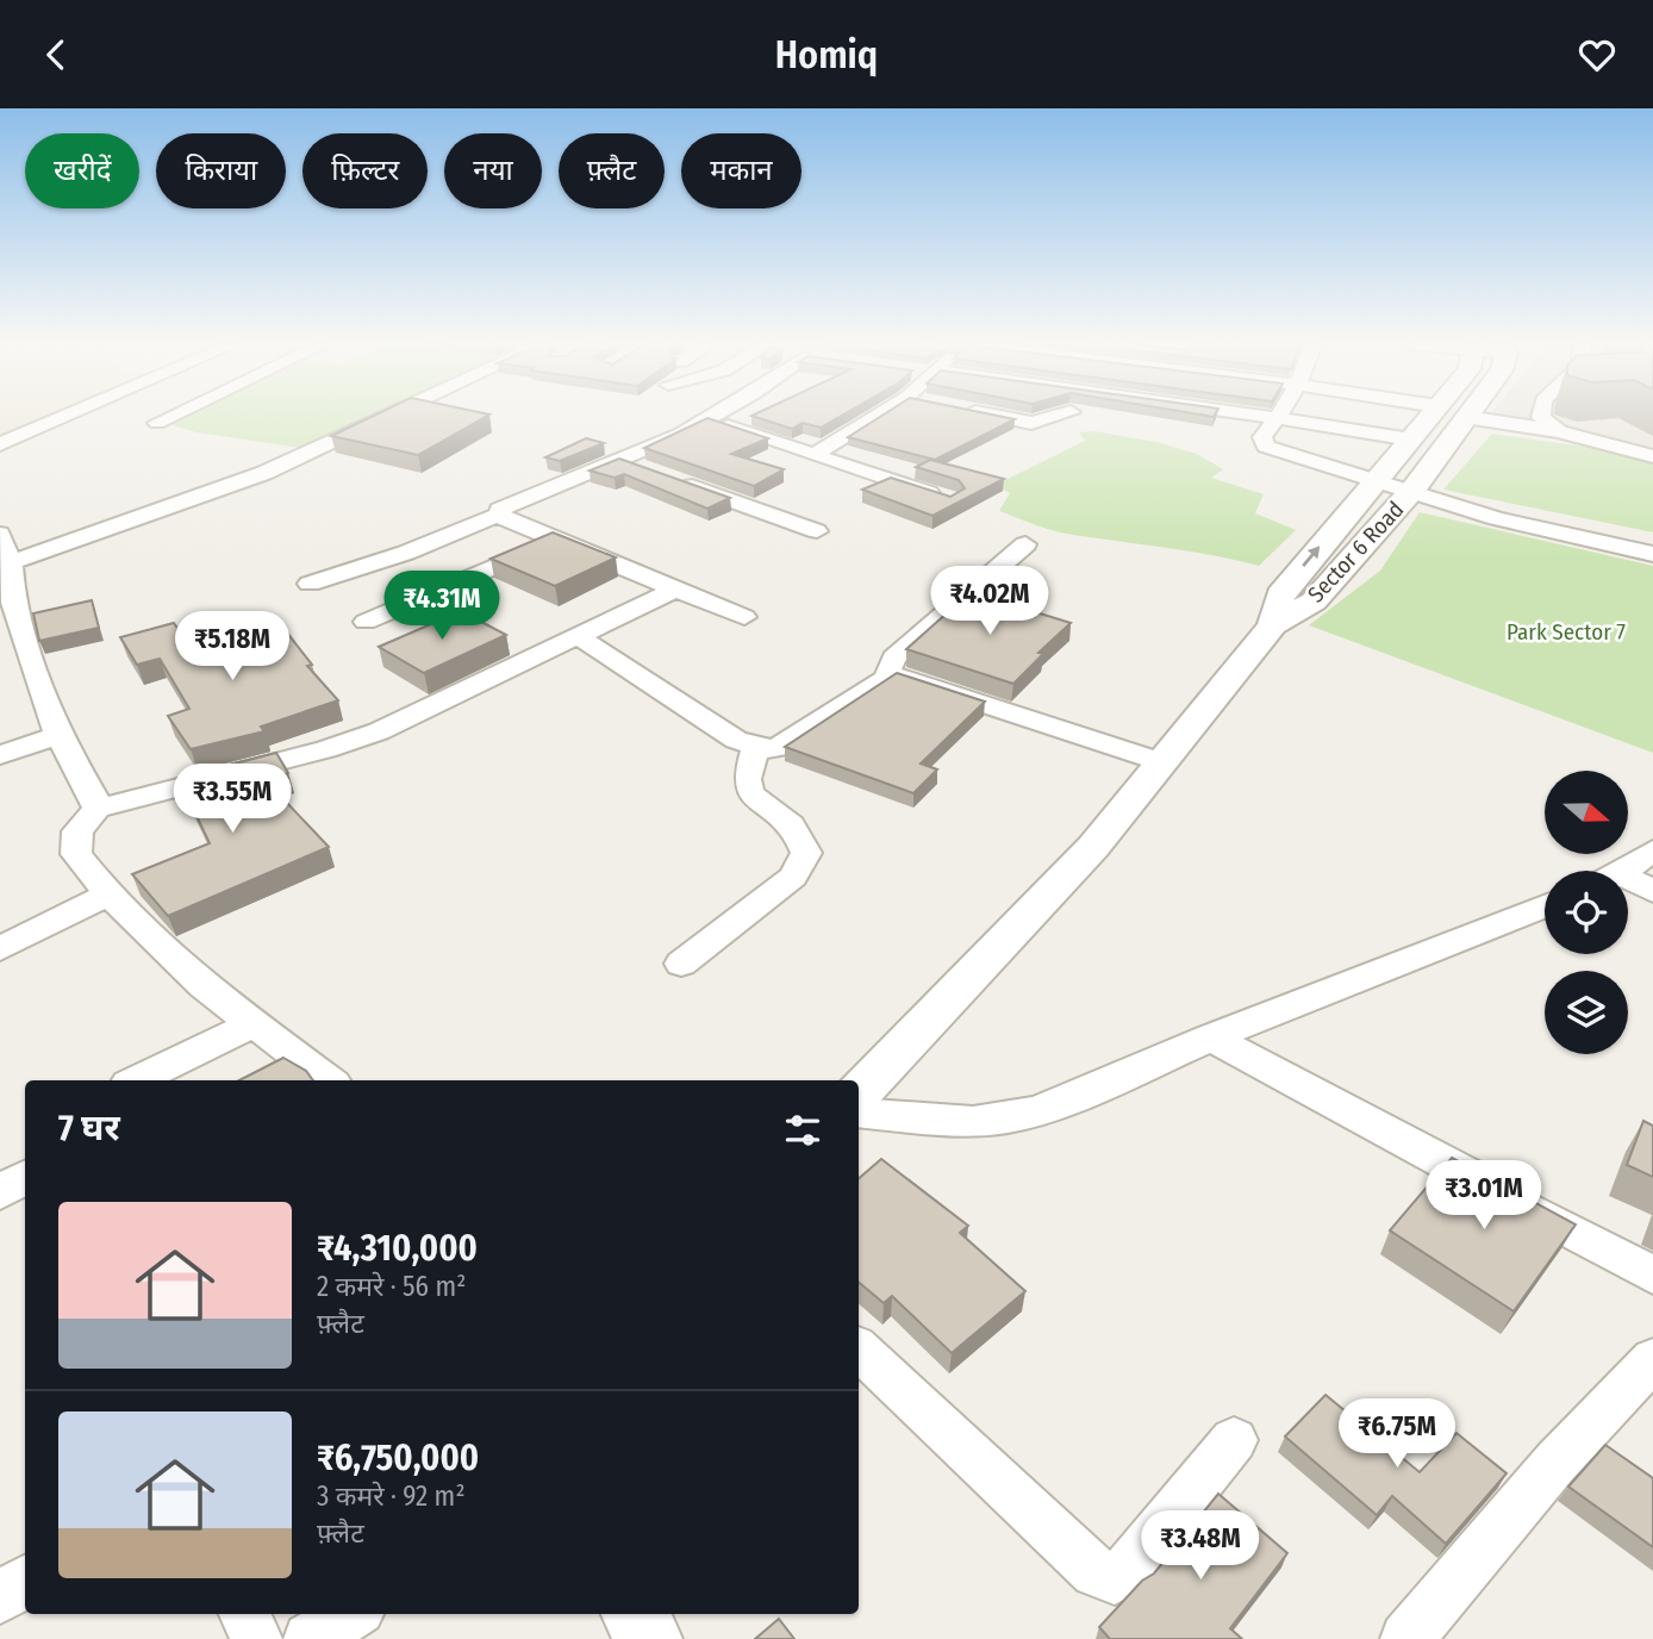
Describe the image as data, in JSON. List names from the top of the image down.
{
  "streets": {
    "street": ["Sector 6 Road"]
  },
  "parks": ["Park Sector 7"],
  "north": "right",
  "page": {
    "header": "Homiq",
    "chip": [
      "खरीदें",
      "किराया",
      "फ़िल्टर",
      "नया",
      "फ़्लैट",
      "मकान"
    ],
    "price": [
      "₹4.02M",
      "₹4.31M",
      "₹5.18M",
      "₹3.55M",
      "₹3.01M",
      "₹6.75M",
      "₹3.48M"
    ],
    "heading": "7 घर",
    "list": [
      {
        "name": "₹4,310,000",
        "note": "2 कमरे · 56 m² · फ़्लैट"
      },
      {
        "name": "₹6,750,000",
        "note": "3 कमरे · 92 m² · फ़्लैट"
      }
    ]
  }
}
